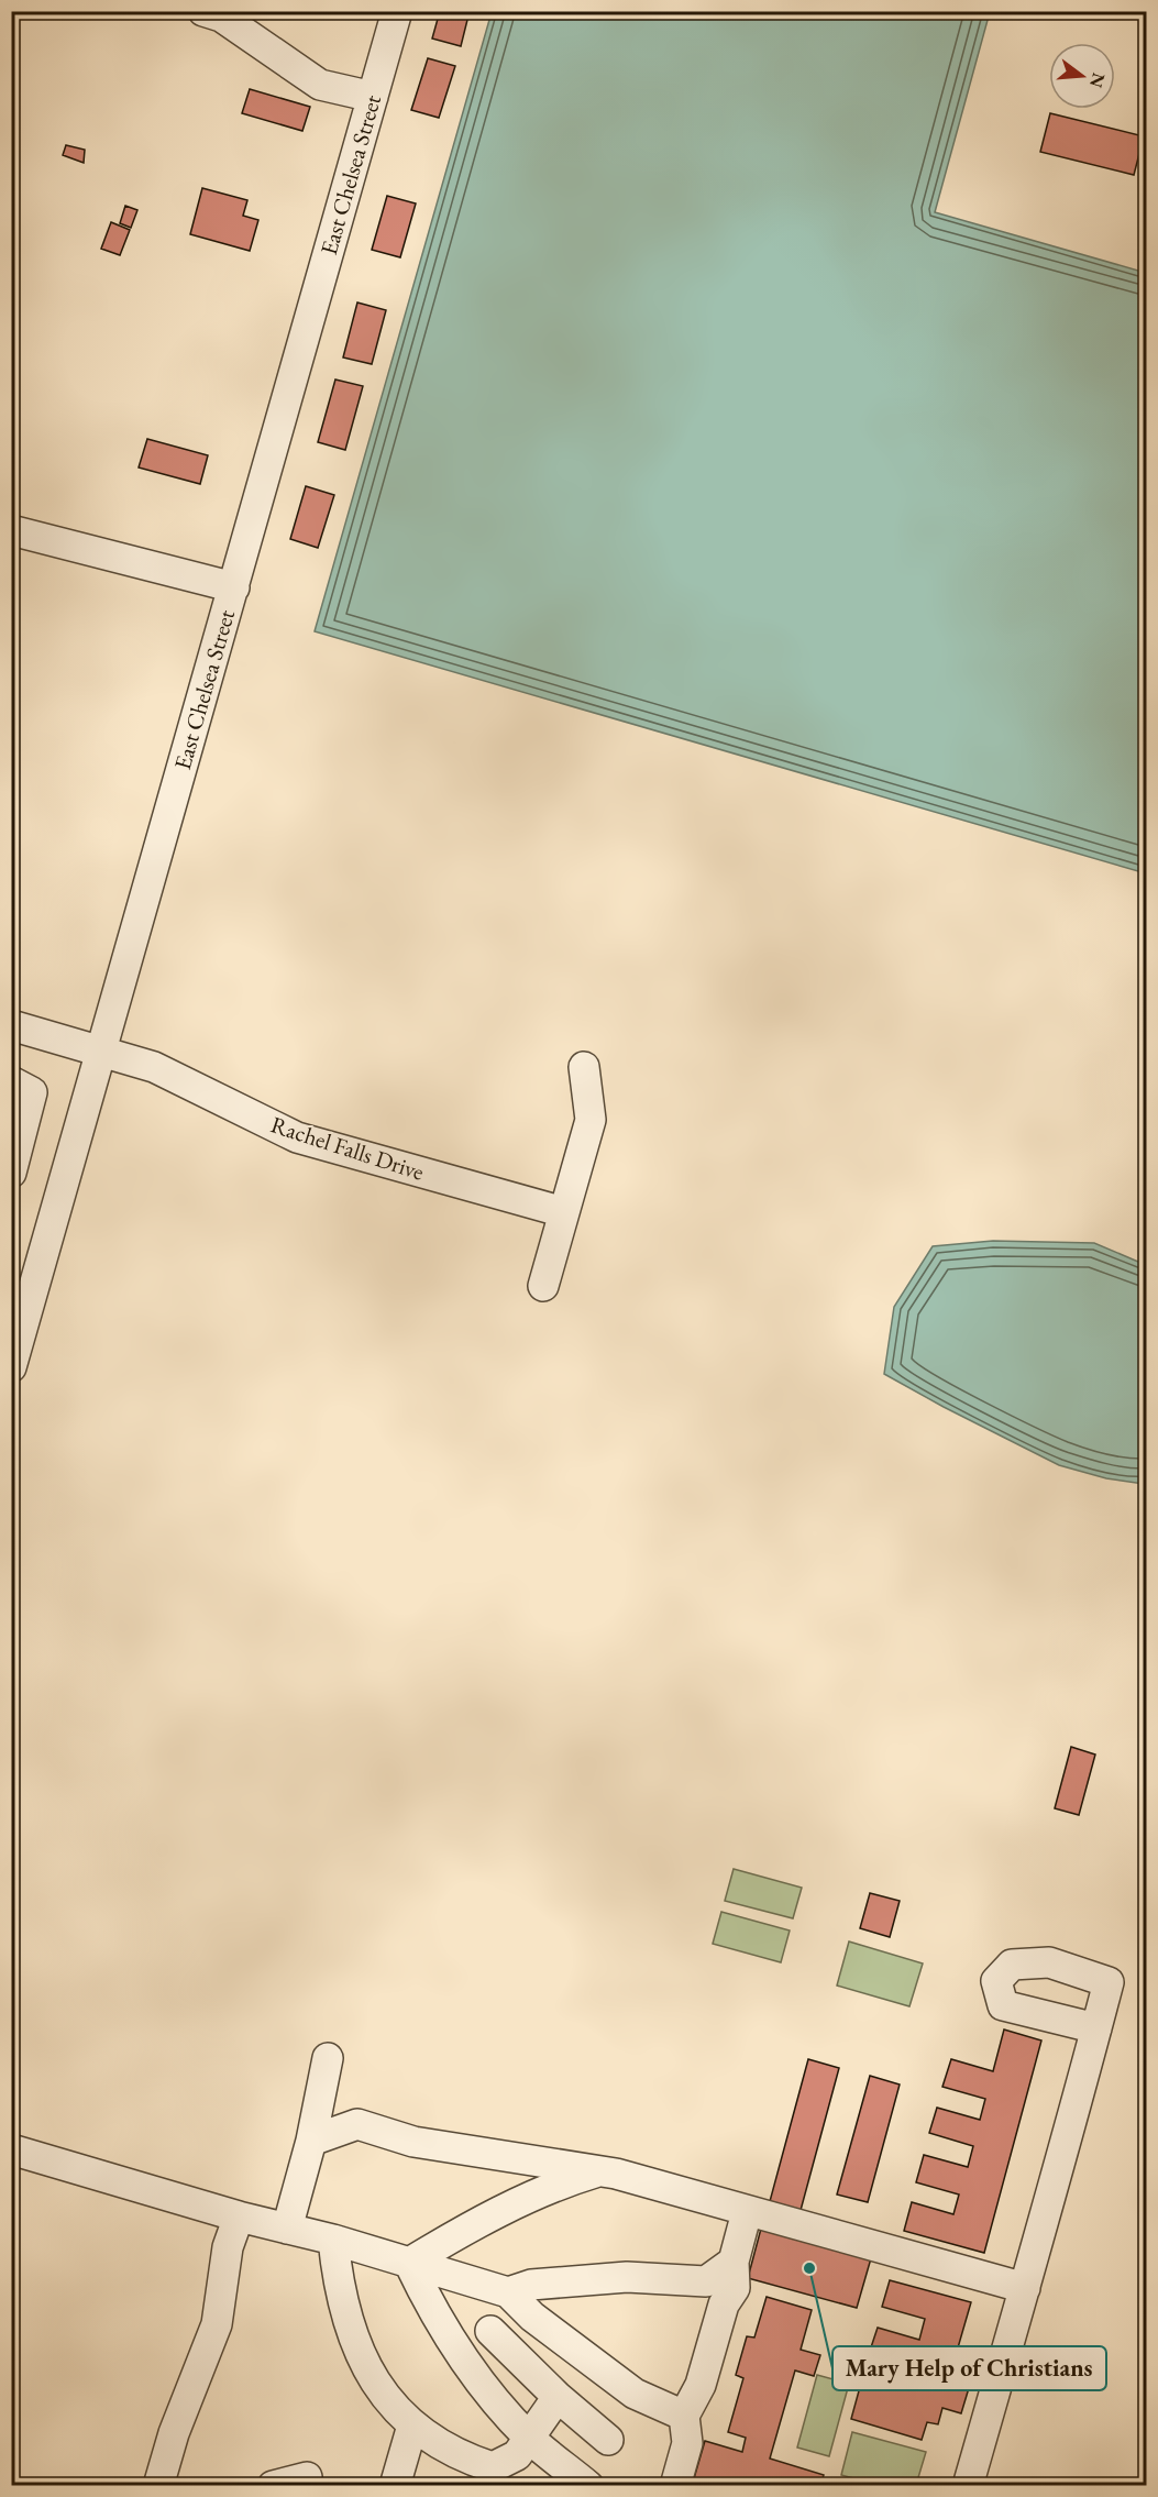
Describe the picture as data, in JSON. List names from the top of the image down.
{
  "streets": {
    "street": ["East Chelsea Street", "Rachel Falls Drive"]
  },
  "crossings": [
    ["East Chelsea Street", "Rachel Falls Drive"]
  ],
  "places": ["Mary Help of Christians"],
  "north": "right"
}
